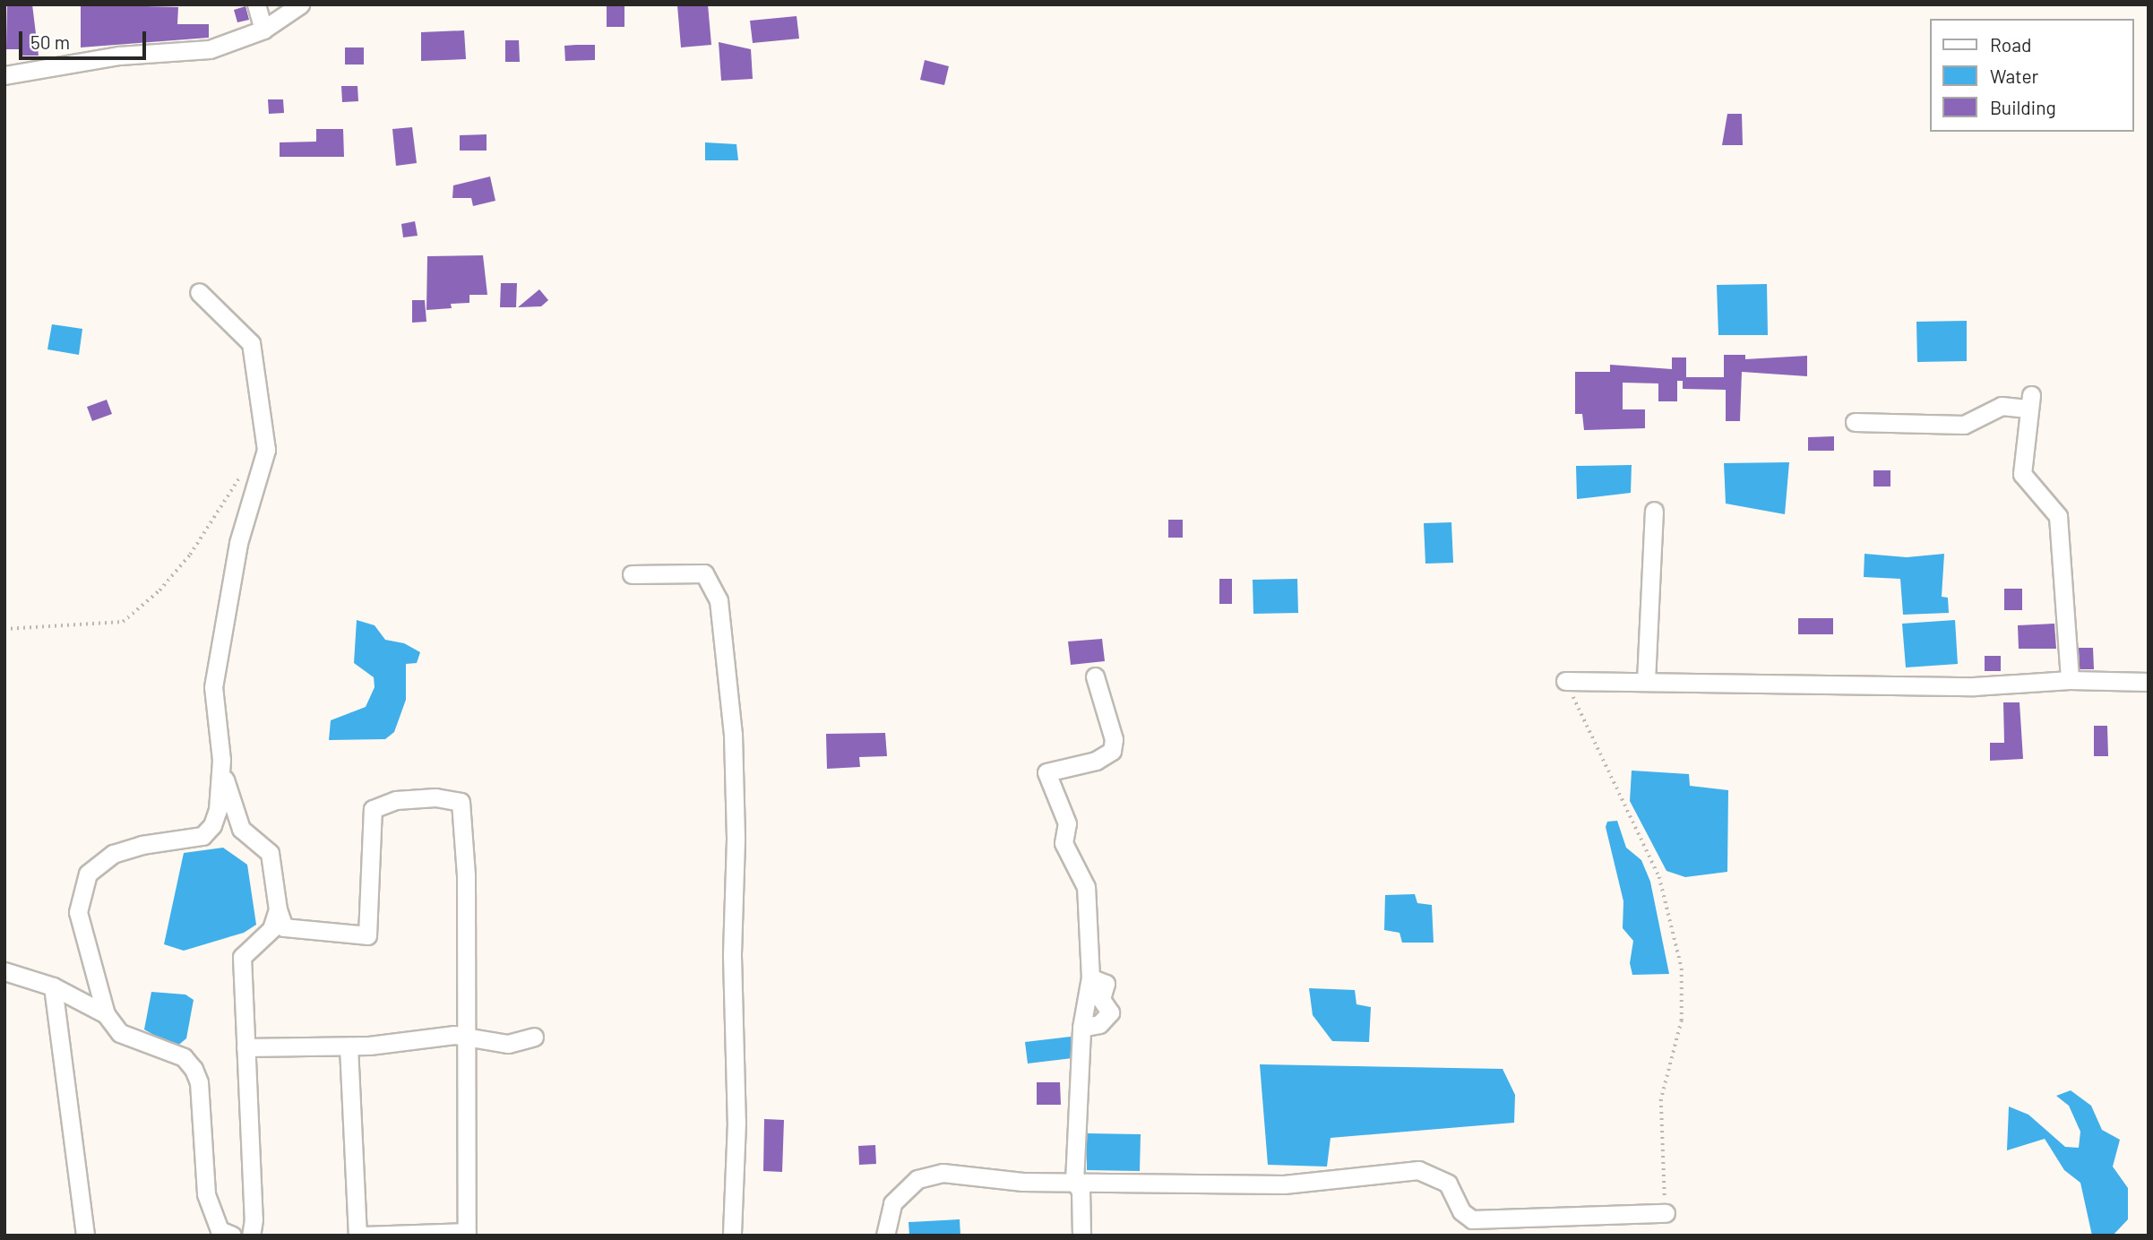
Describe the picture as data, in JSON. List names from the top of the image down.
{
  "legend": ["Road", "Water", "Building"],
  "scale_bar": "50 m"
}
